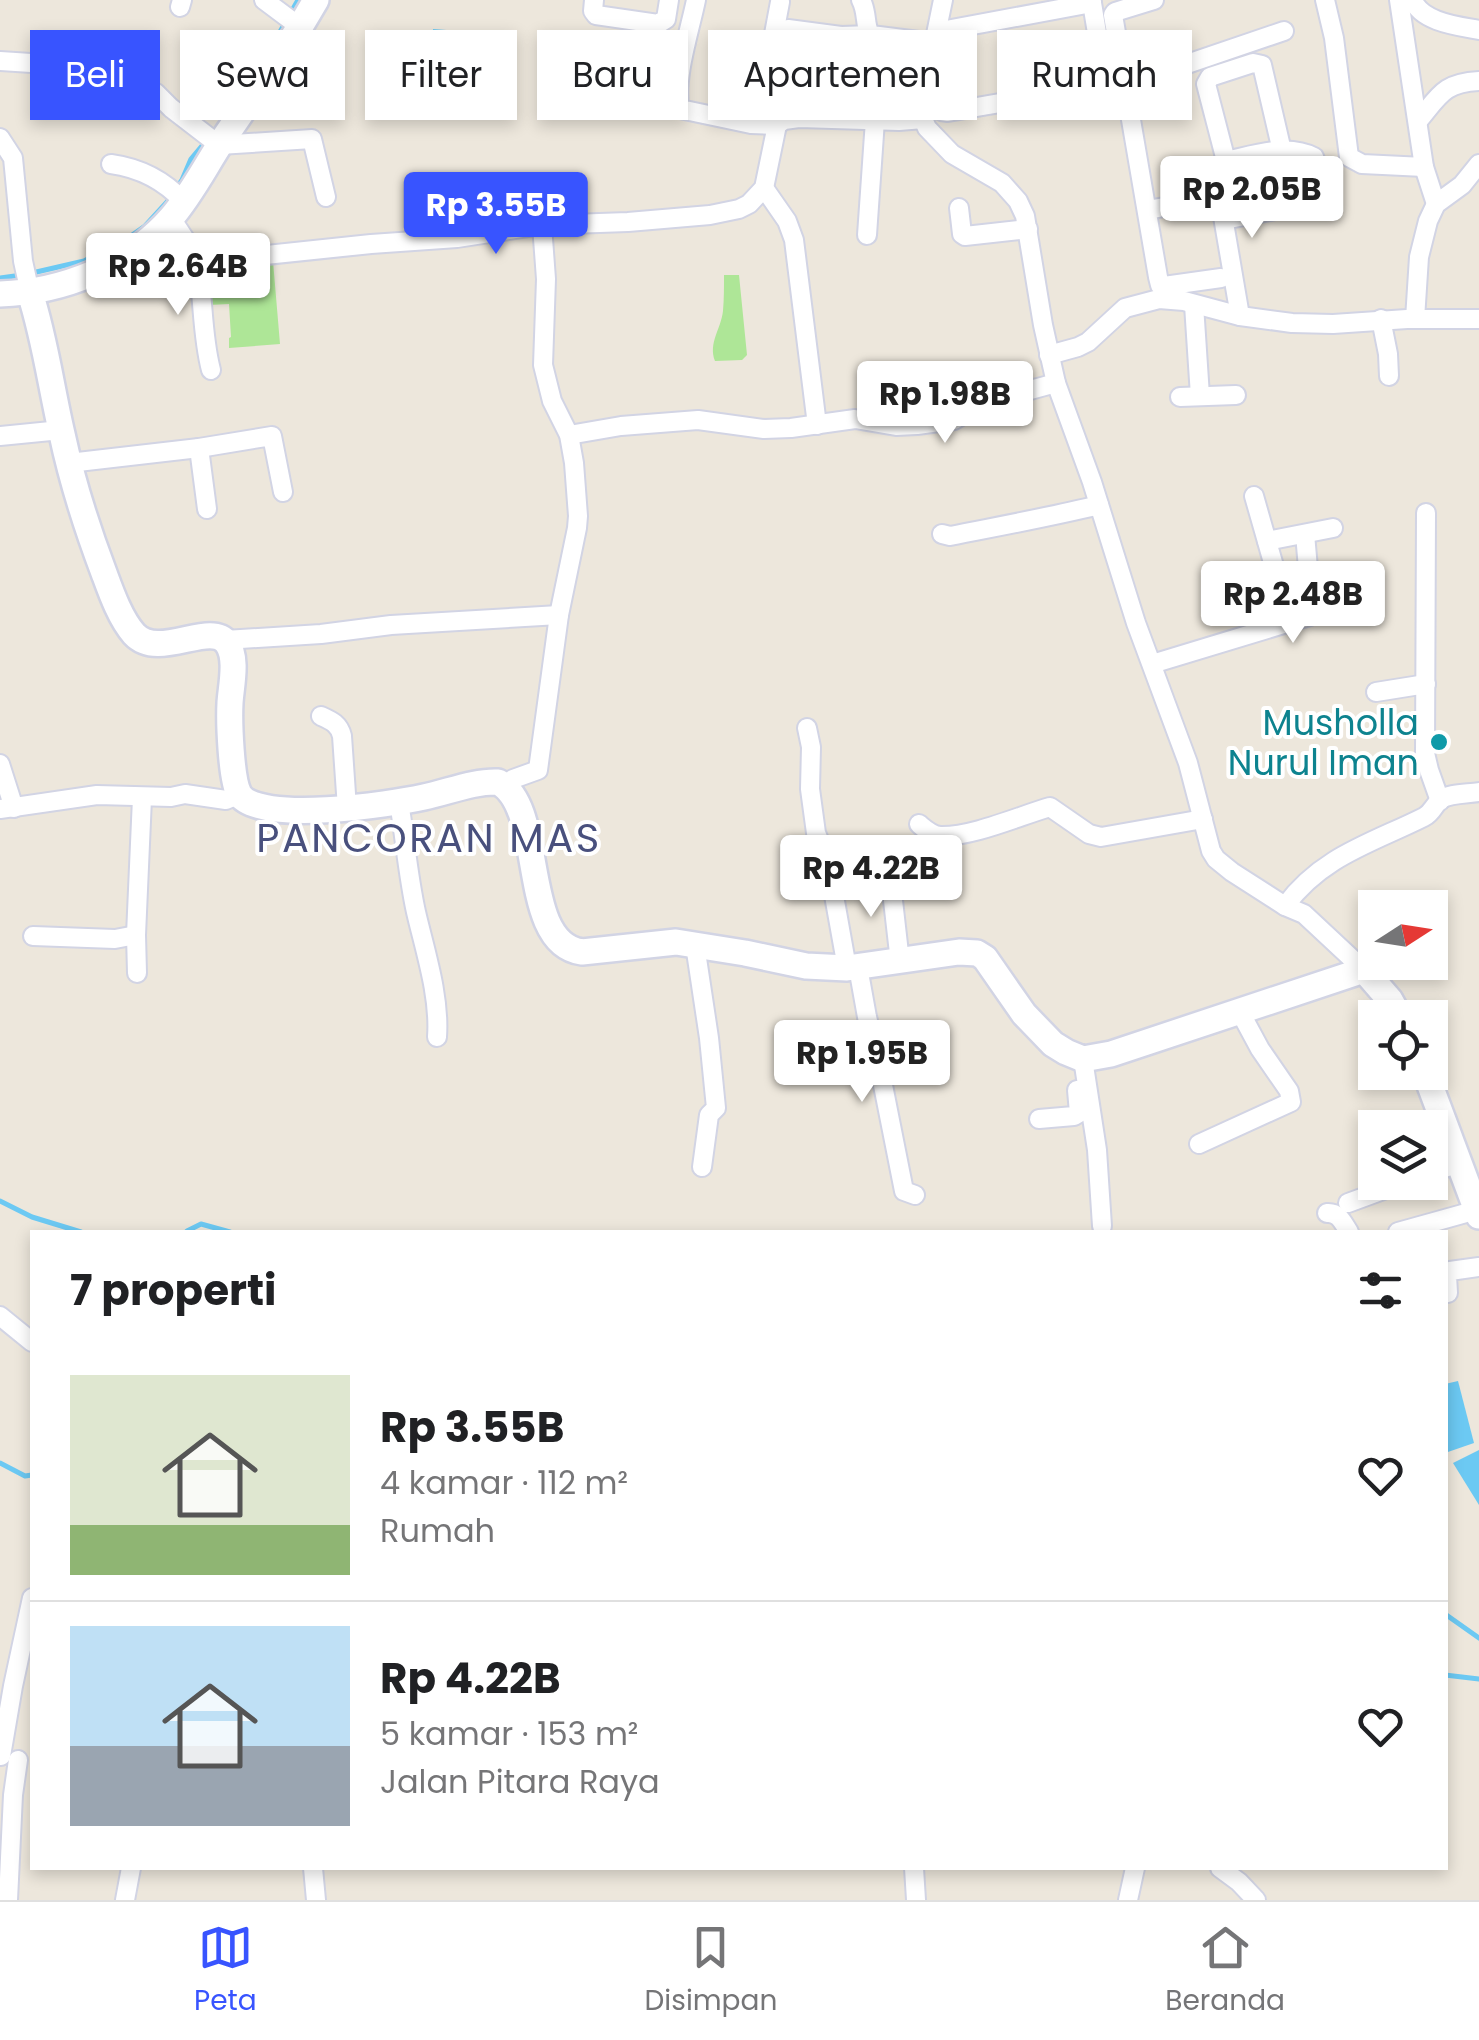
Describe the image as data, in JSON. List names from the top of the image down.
{
  "districts": ["PANCORAN MAS"],
  "places": ["Musholla Nurul Iman"],
  "north": "right",
  "page": {
    "chip": [
      "Beli",
      "Sewa",
      "Filter",
      "Baru",
      "Apartemen",
      "Rumah"
    ],
    "price": [
      "Rp 2.05B",
      "Rp 3.55B",
      "Rp 2.64B",
      "Rp 1.98B",
      "Rp 2.48B",
      "Rp 4.22B",
      "Rp 1.95B"
    ],
    "heading": "7 properti",
    "list": [
      {
        "name": "Rp 3.55B",
        "note": "4 kamar · 112 m² · Rumah"
      },
      {
        "name": "Rp 4.22B",
        "note": "5 kamar · 153 m² · Jalan Pitara Raya"
      }
    ],
    "tabs": ["Peta", "Disimpan", "Beranda"]
  }
}
